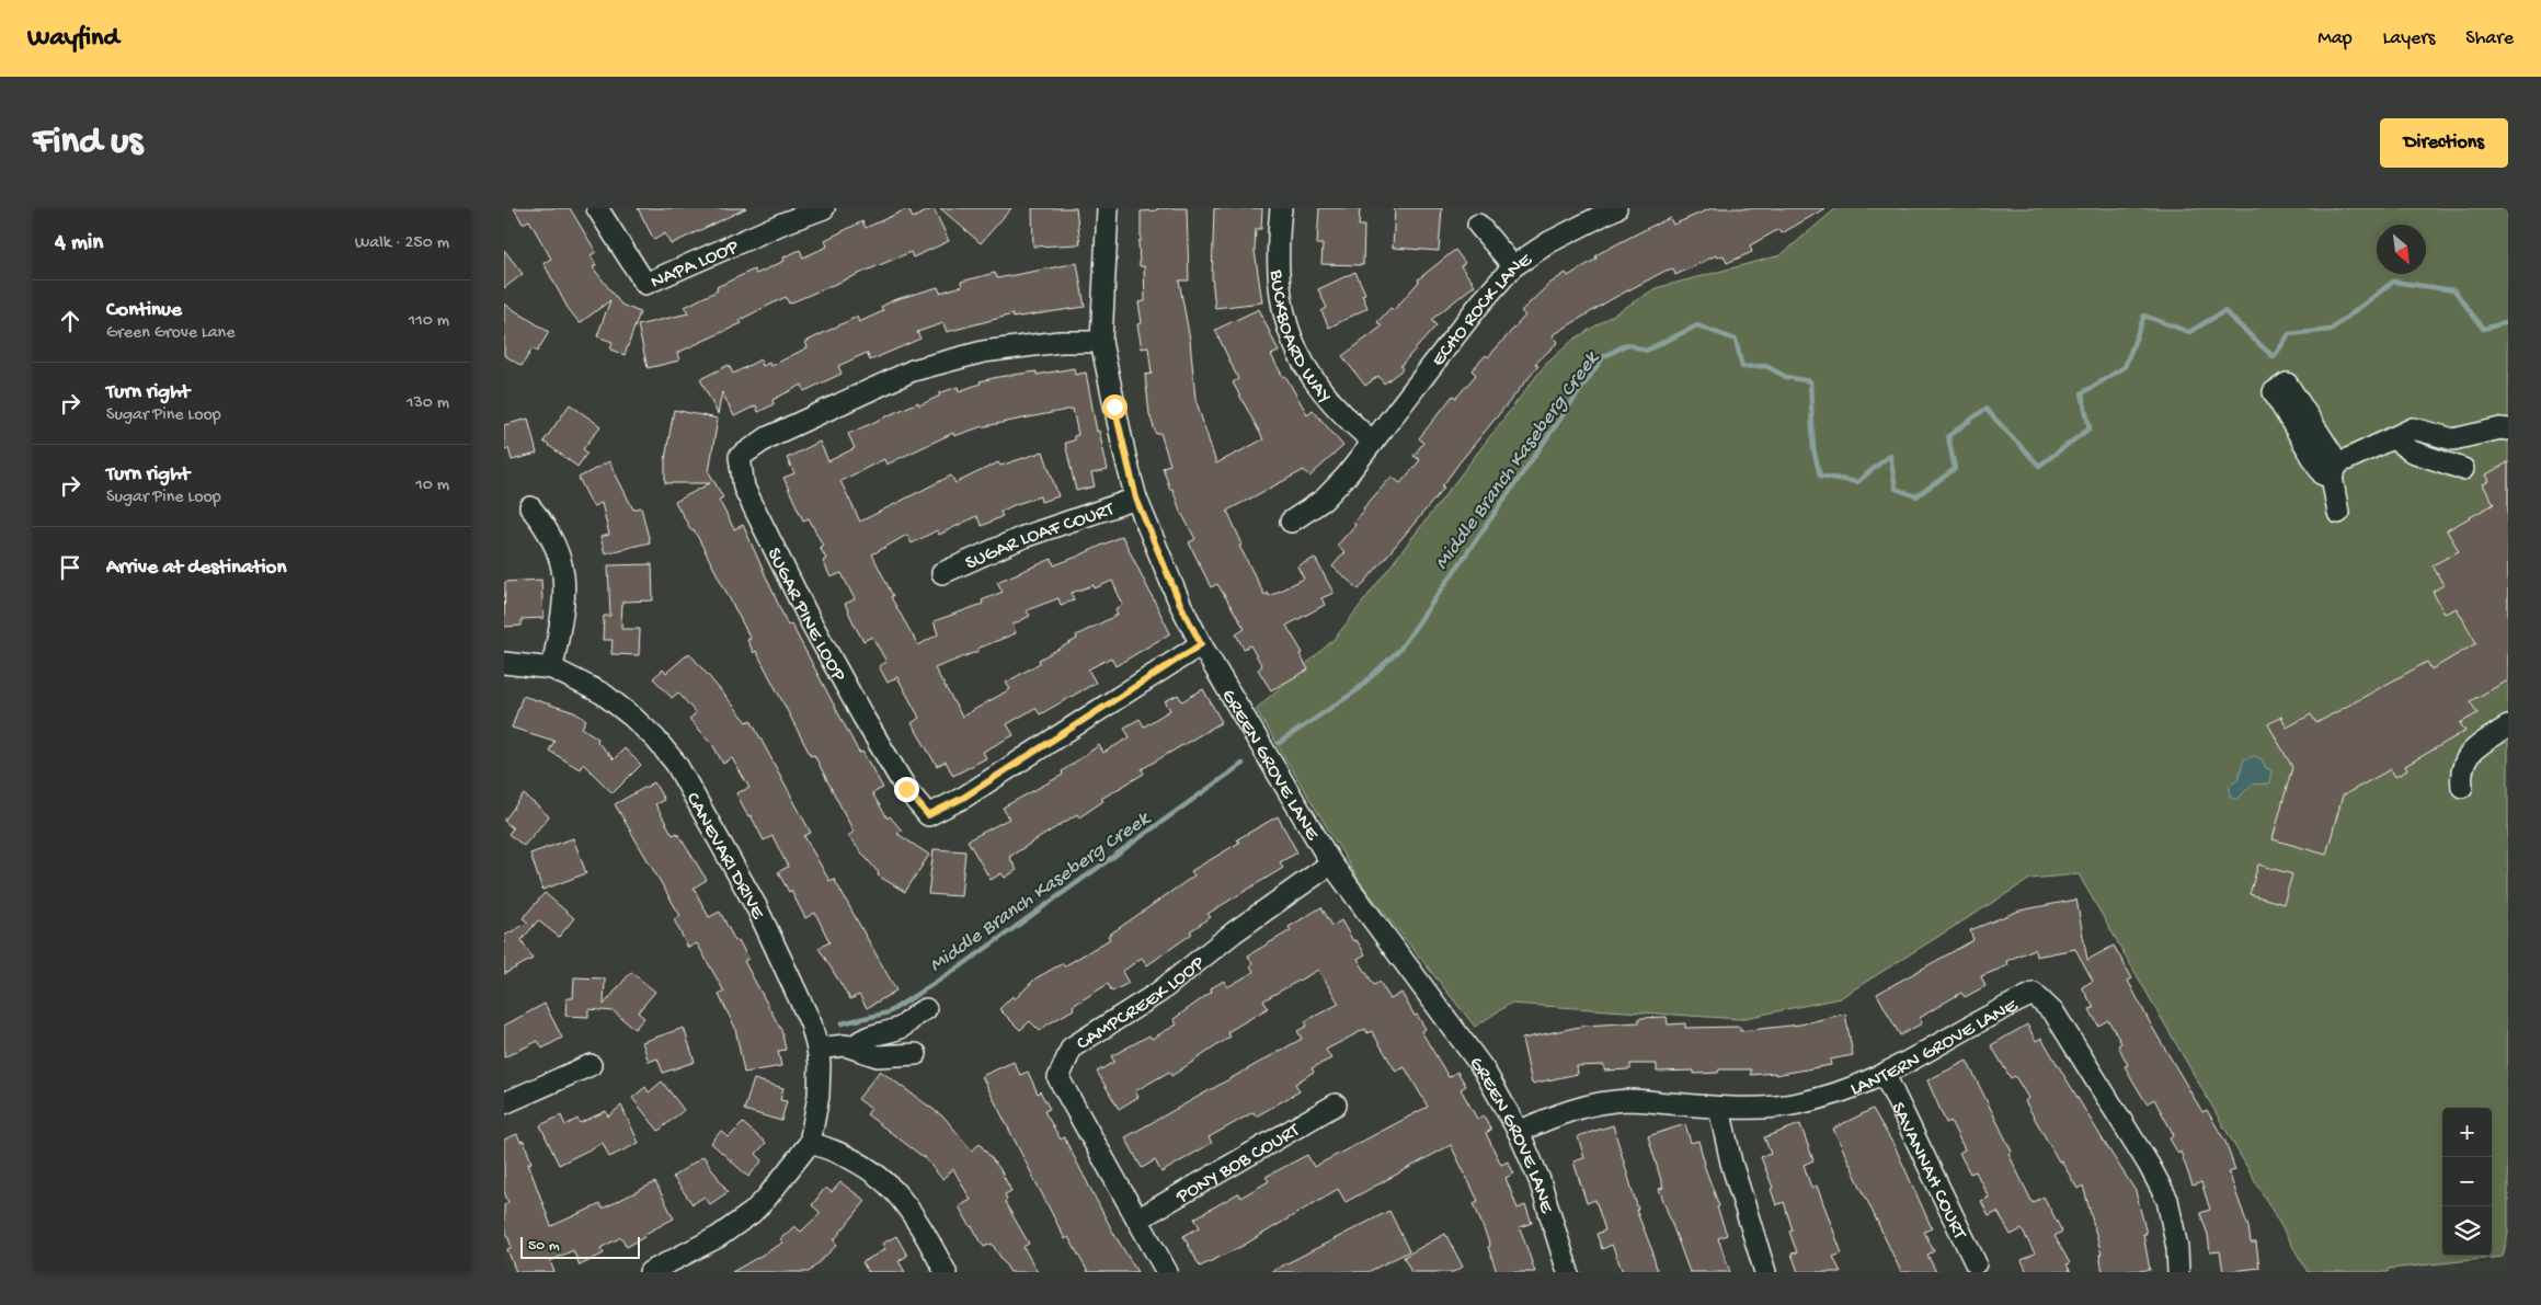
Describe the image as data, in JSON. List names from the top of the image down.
{
  "streets": {
    "street": [
      "NAPA LOOP",
      "ECHO ROCK LANE",
      "BUCKBOARD WAY",
      "SUGAR LOAF COURT",
      "SUGAR PINE LOOP",
      "GREEN GROVE LANE",
      "CANEVARI DRIVE",
      "CAMPCREEK LOOP",
      "LANTERN GROVE LANE",
      "PONY BOB COURT",
      "SAVANNAH COURT"
    ]
  },
  "crossings": [
    ["ECHO ROCK LANE", "BUCKBOARD WAY"],
    ["SUGAR LOAF COURT", "GREEN GROVE LANE"],
    ["SUGAR PINE LOOP", "GREEN GROVE LANE"],
    ["GREEN GROVE LANE", "CAMPCREEK LOOP"],
    ["GREEN GROVE LANE", "LANTERN GROVE LANE"],
    ["CAMPCREEK LOOP", "PONY BOB COURT"],
    ["LANTERN GROVE LANE", "SAVANNAH COURT"]
  ],
  "water": ["Middle Branch Kaseberg Creek"],
  "scale_bar": "50 m",
  "north": "bottom right",
  "page": {
    "header": "Wayfind",
    "nav": ["Map", "Layers", "Share"],
    "buttons": "Directions",
    "title": "Find us",
    "heading": ["4 min", "Walk · 250 m"],
    "list": [
      ["Continue", "Green Grove Lane", "110 m"],
      ["Turn right", "Sugar Pine Loop", "130 m"],
      ["Turn right", "Sugar Pine Loop", "10 m"],
      "Arrive at destination"
    ],
    "map_buttons": ["+", "−"],
    "scale": "50 m"
  }
}
